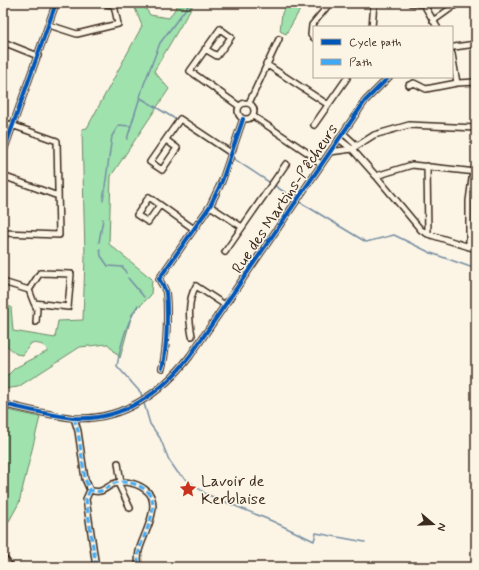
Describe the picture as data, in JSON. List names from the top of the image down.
{
  "streets": {
    "street": ["Rue des Martins-Pêcheurs"]
  },
  "places": {
    "place": ["Lavoir de Kerblaise"]
  },
  "legend": ["Cycle path", "Path"],
  "north": "right"
}
